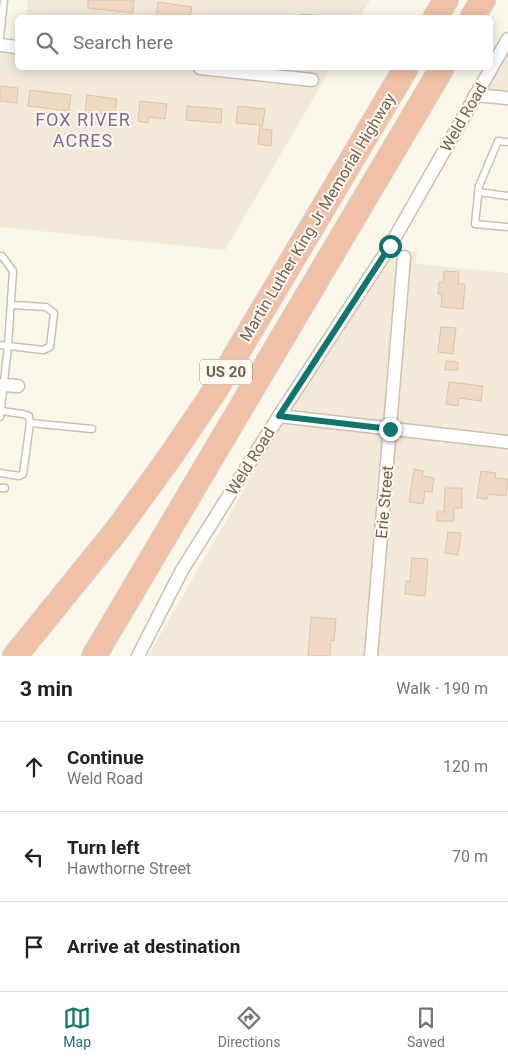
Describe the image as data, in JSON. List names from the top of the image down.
{
  "streets": {
    "highway": ["Martin Luther King Jr Memorial Highway", "US 20"],
    "street": ["Weld Road", "Erie Street"]
  },
  "districts": ["FOX RIVER ACRES"],
  "page": {
    "search": "Search here",
    "heading": ["3 min", "Walk · 190 m"],
    "list": [
      ["Continue", "Weld Road", "120 m"],
      ["Turn left", "Hawthorne Street", "70 m"],
      "Arrive at destination"
    ],
    "nav": ["Map", "Directions", "Saved"]
  }
}
